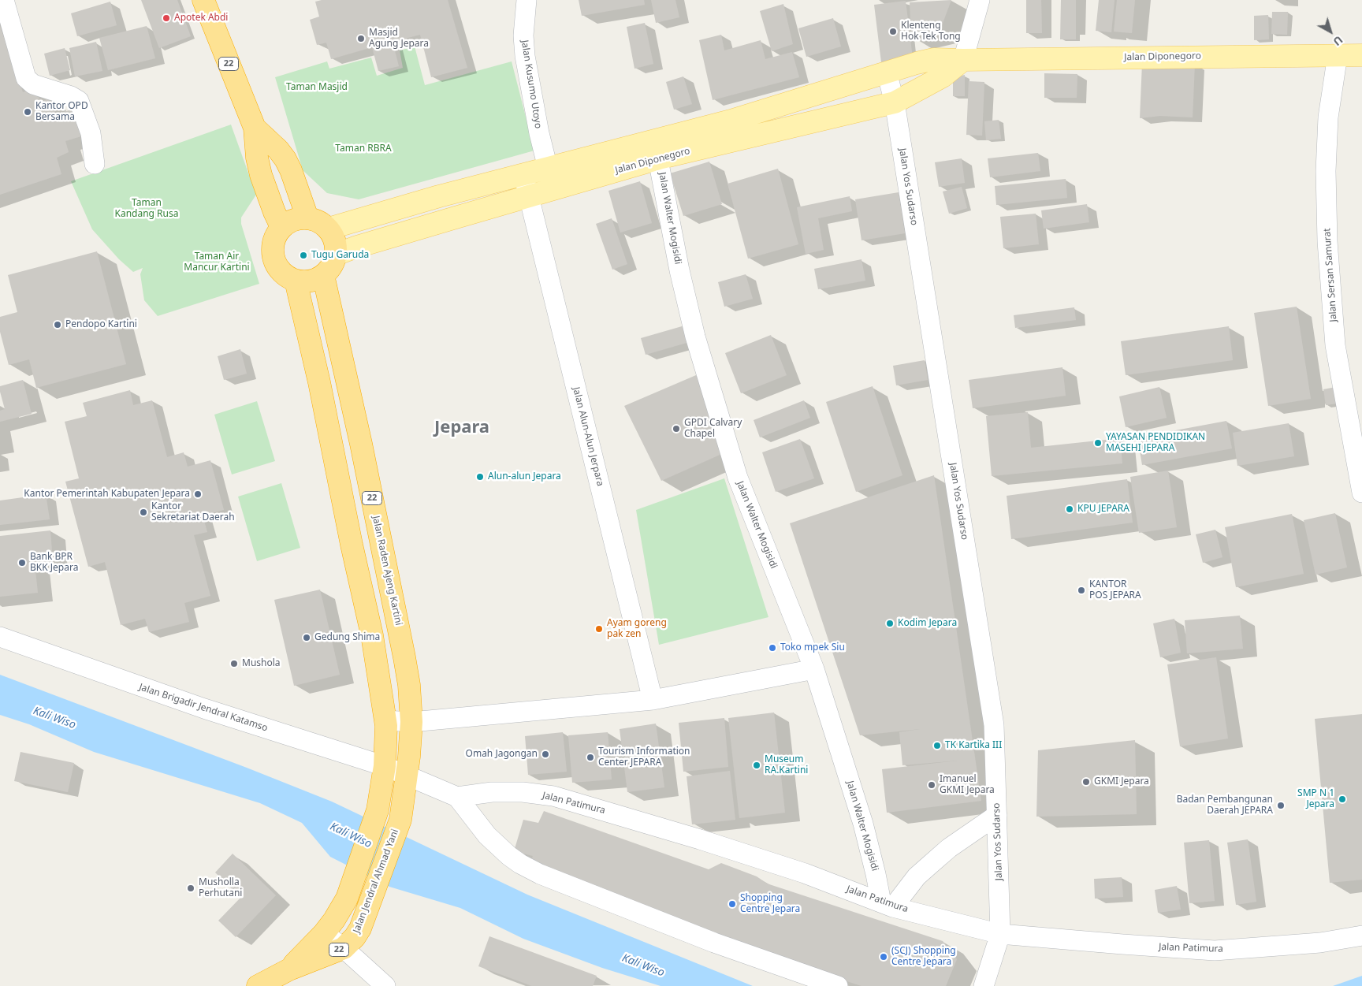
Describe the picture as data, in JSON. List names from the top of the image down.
{
  "streets": {
    "highway": ["22", "Jalan Raden Ajeng Kartini", "Jalan Jendral Ahmad Yani"],
    "main road": ["Jalan Diponegoro"],
    "street": [
      "Jalan Kusumo Utoyo",
      "Jalan Yos Sudarso",
      "Jalan Walter Mogisidi",
      "Jalan Sersan Samurat",
      "Jalan Alun-Alun Jerpara",
      "Jalan Brigadir Jendral Katamso",
      "Jalan Patimura"
    ]
  },
  "crossings": [
    ["Jalan Diponegoro", "22"],
    ["Jalan Diponegoro", "Jalan Kusumo Utoyo"],
    ["Jalan Diponegoro", "Jalan Yos Sudarso"],
    ["Jalan Diponegoro", "Jalan Walter Mogisidi"],
    ["Jalan Diponegoro", "Jalan Sersan Samurat"],
    ["Jalan Diponegoro", "Jalan Alun-Alun Jerpara"],
    ["Jalan Diponegoro", "Jalan Raden Ajeng Kartini"],
    ["22", "Jalan Raden Ajeng Kartini"],
    ["22", "Jalan Brigadir Jendral Katamso"],
    ["22", "Jalan Jendral Ahmad Yani"],
    ["Jalan Yos Sudarso", "Jalan Patimura"],
    ["Jalan Walter Mogisidi", "Jalan Patimura"],
    ["Jalan Raden Ajeng Kartini", "Jalan Brigadir Jendral Katamso"],
    ["Jalan Raden Ajeng Kartini", "Jalan Patimura"],
    ["Jalan Raden Ajeng Kartini", "Jalan Jendral Ahmad Yani"],
    ["Jalan Brigadir Jendral Katamso", "Jalan Patimura"],
    ["Jalan Brigadir Jendral Katamso", "Jalan Jendral Ahmad Yani"],
    ["Jalan Patimura", "Jalan Jendral Ahmad Yani"]
  ],
  "districts": ["Jepara"],
  "water": ["Kali Wiso"],
  "parks": [
    "Taman Masjid",
    "Taman RBRA",
    "Taman Kandang Rusa",
    "Taman Air Mancur Kartini"
  ],
  "places": [
    "Apotek Abdi",
    "Klenteng Hok Tek Tong",
    "Masjid Agung Jepara",
    "Kantor OPD Bersama",
    "Tugu Garuda",
    "Pendopo Kartini",
    "GPDI Calvary Chapel",
    "YAYASAN PENDIDIKAN MASEHI JEPARA",
    "Alun-alun Jepara",
    "Kantor Pemerintah Kabupaten Jepara",
    "KPU JEPARA",
    "Kantor Sekretariat Daerah",
    "Bank BPR BKK Jepara",
    "KANTOR POS JEPARA",
    "Kodim Jepara",
    "Ayam goreng pak zen",
    "Gedung Shima",
    "Toko mpek Siu",
    "Mushola",
    "TK Kartika III",
    "Omah Jagongan",
    "Tourism Information Center JEPARA",
    "Museum RA.Kartini",
    "GKMI Jepara",
    "Imanuel GKMI Jepara",
    "SMP N 1 Jepara",
    "Badan Pembangunan Daerah JEPARA",
    "Musholla Perhutani",
    "Shopping Centre Jepara",
    "(SCJ) Shopping Centre Jepara"
  ],
  "north": "bottom right"
}
